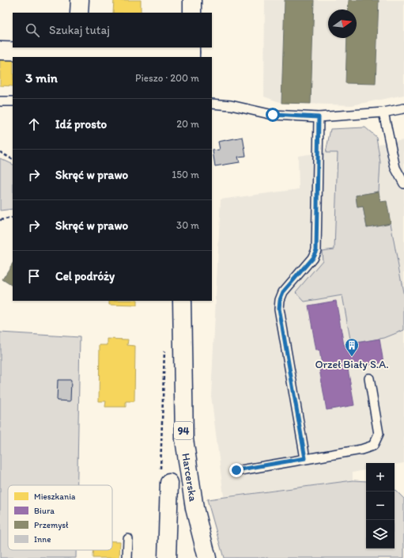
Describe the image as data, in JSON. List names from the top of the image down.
{
  "streets": {
    "street": ["94", "Harcerska"]
  },
  "places": {
    "building": ["Orzeł Biały S.A."]
  },
  "legend": [
    "Mieszkania",
    "Biura",
    "Przemysł",
    "Inne"
  ],
  "north": "right",
  "page": {
    "search": "Szukaj tutaj",
    "heading": ["3 min", "Pieszo · 200 m"],
    "list": [
      ["Idź prosto", "20 m"],
      ["Skręć w prawo", "150 m"],
      ["Skręć w prawo", "30 m"],
      "Cel podróży"
    ],
    "map_buttons": ["+", "−"]
  }
}
